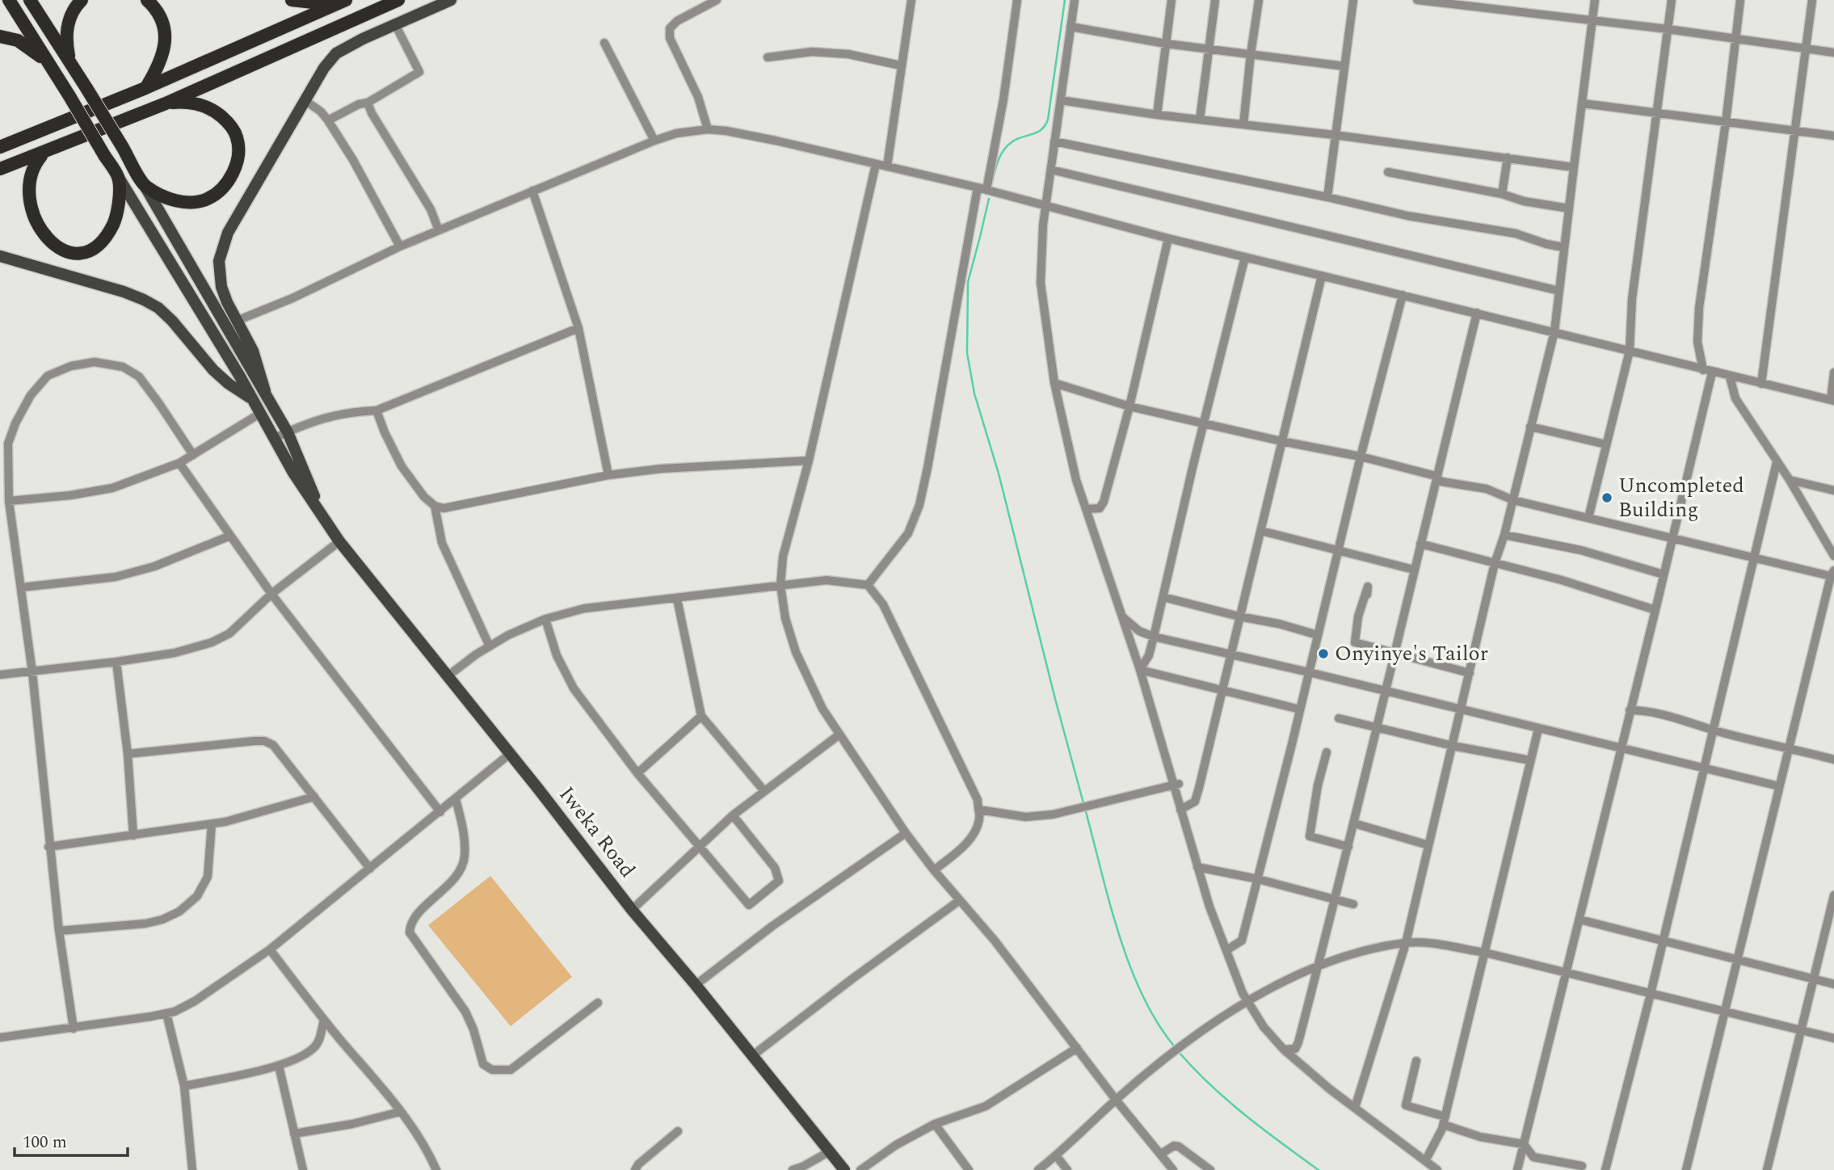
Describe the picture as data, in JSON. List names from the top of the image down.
{
  "streets": {
    "main road": ["Iweka Road"]
  },
  "places": ["Uncompleted Building", "Onyinye's Tailor"],
  "scale_bar": "100 m"
}
